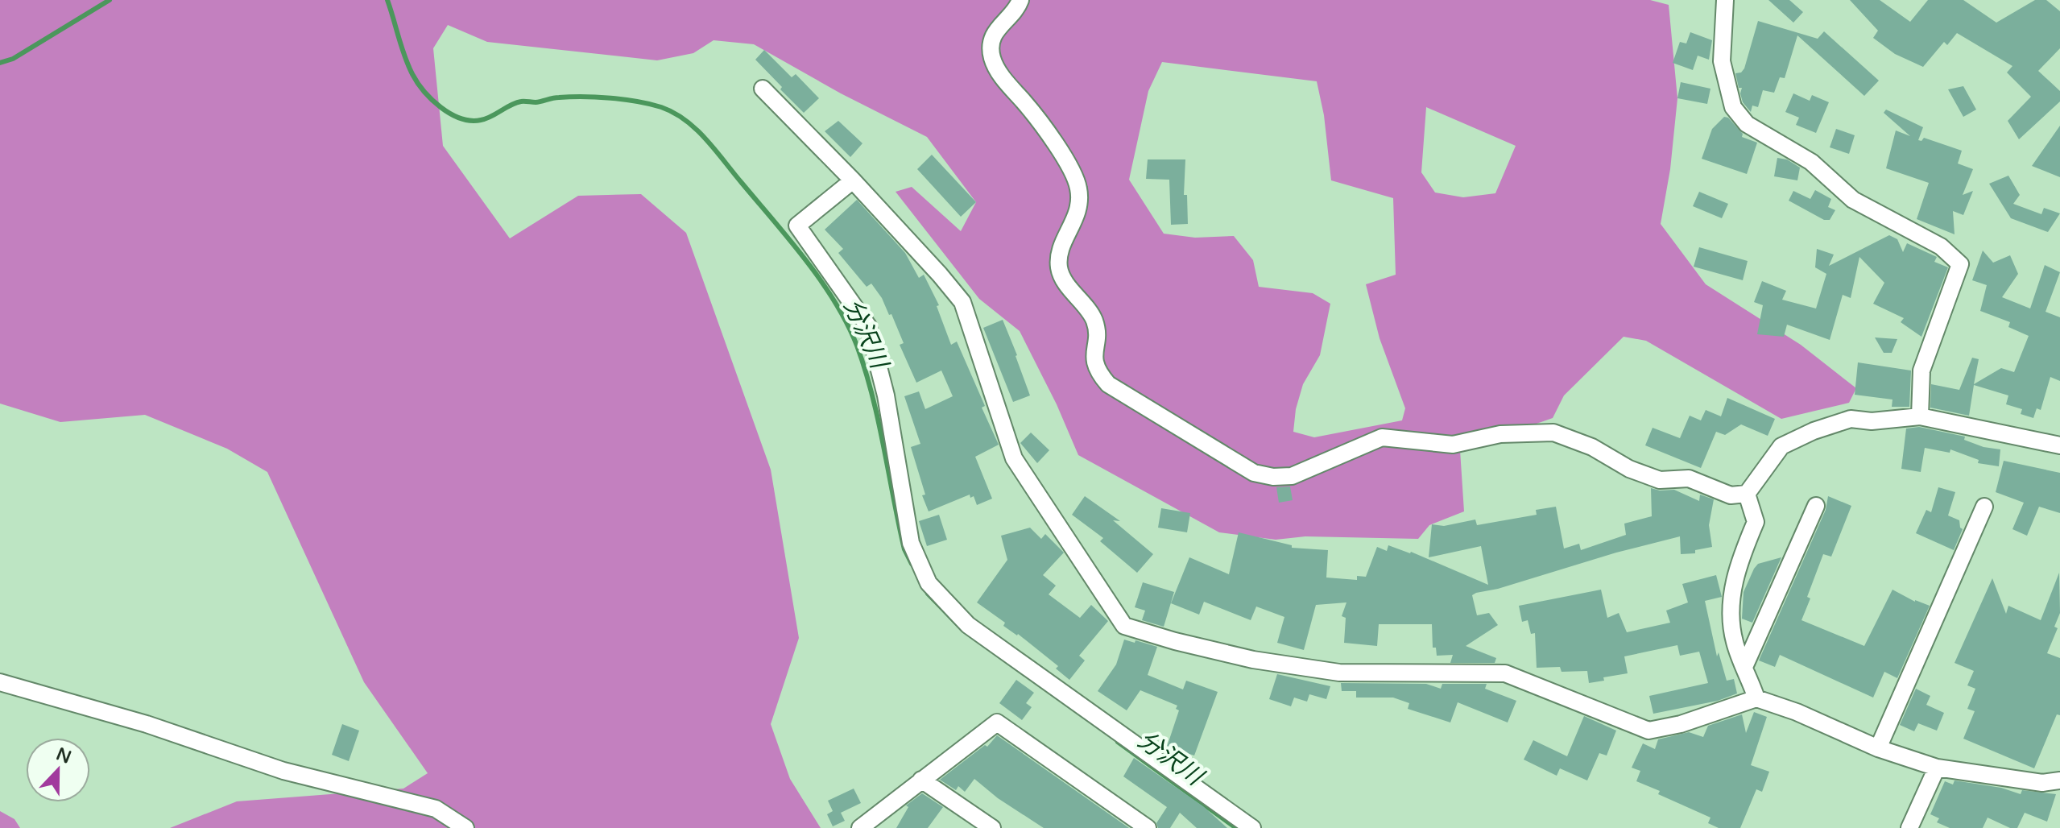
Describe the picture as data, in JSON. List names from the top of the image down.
{
  "water": ["分沢川"],
  "north": "top"
}
